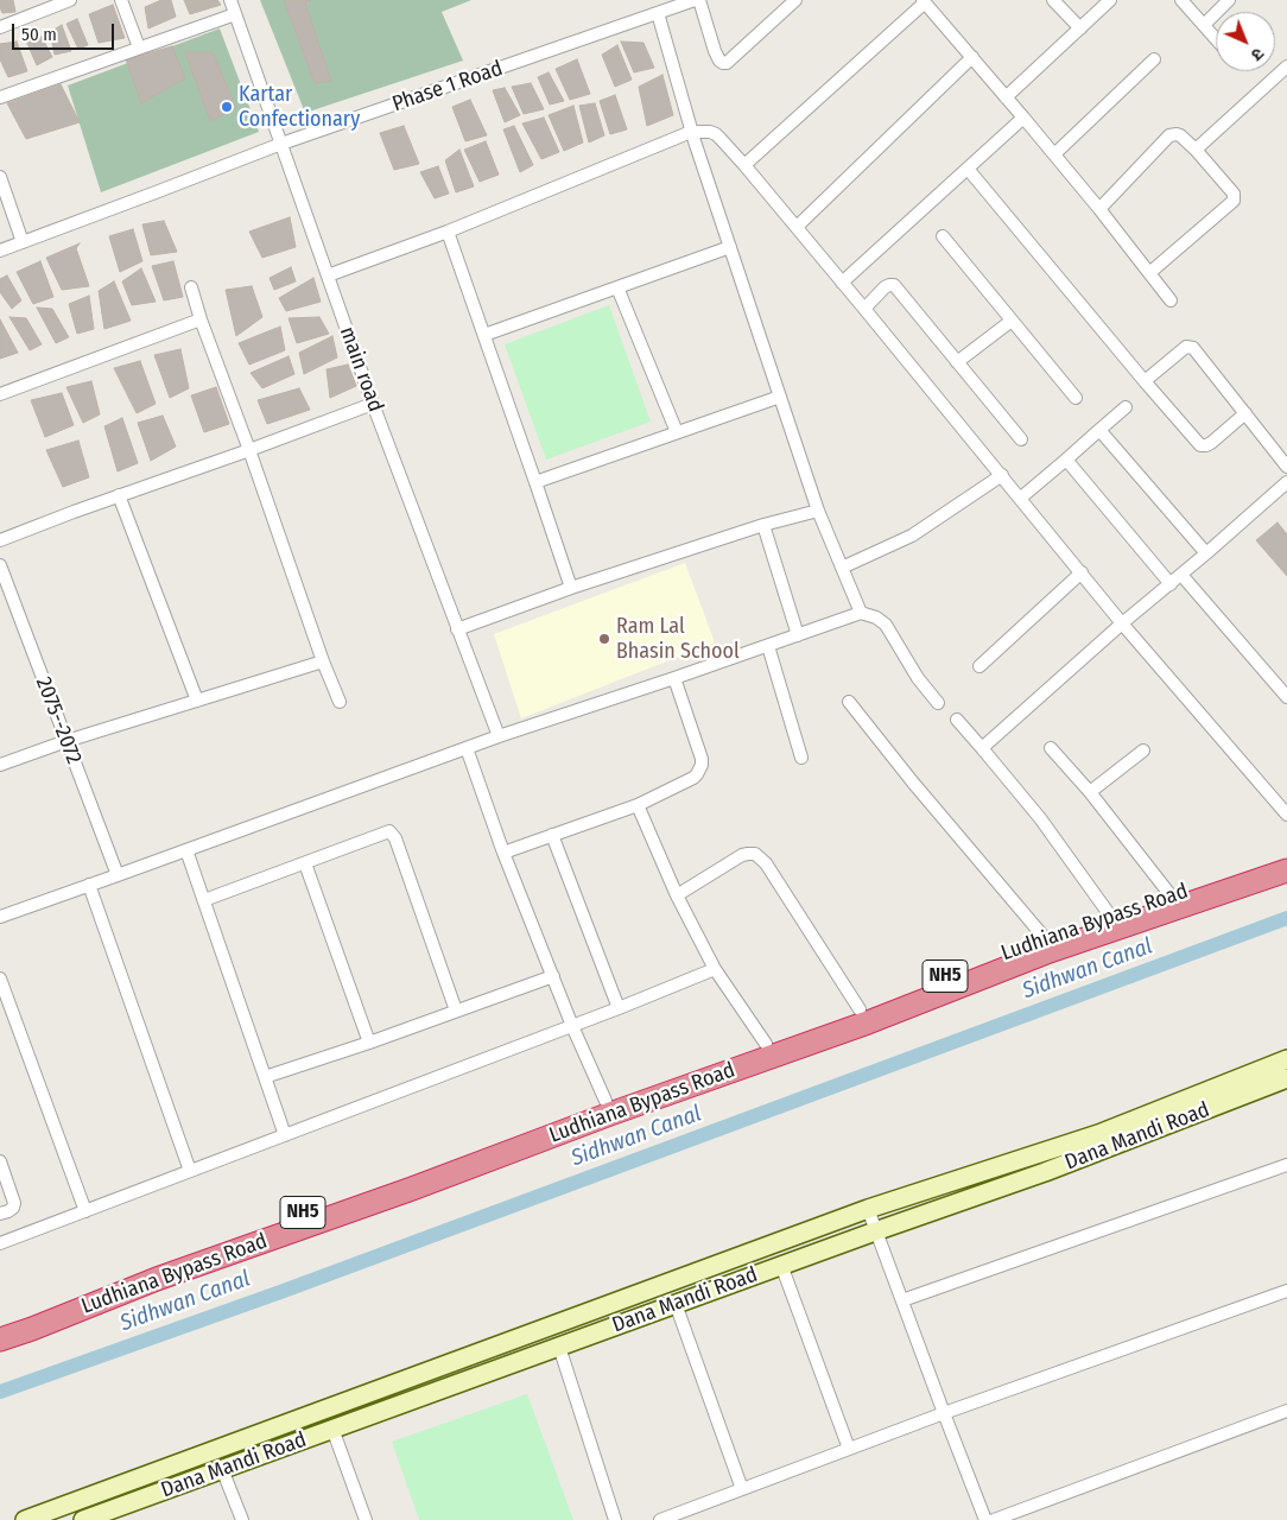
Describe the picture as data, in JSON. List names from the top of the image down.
{
  "streets": {
    "highway": ["Ludhiana Bypass Road", "NH5"],
    "street": [
      "Phase 1 Road",
      "main road",
      "2075--2072",
      "Dana Mandi Road"
    ]
  },
  "crossings": [
    ["Phase 1 Road", "main road"]
  ],
  "water": ["Sidhwan Canal"],
  "places": ["Kartar Confectionary", "Ram Lal Bhasin School"],
  "scale_bar": "50 m",
  "north": "bottom right"
}
